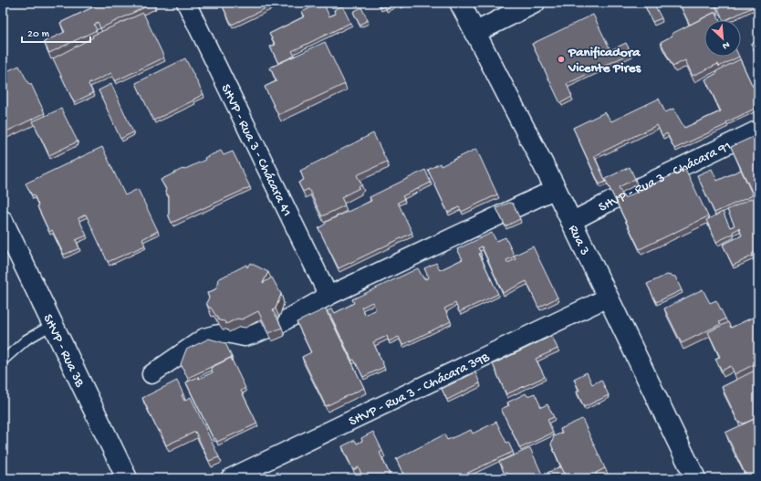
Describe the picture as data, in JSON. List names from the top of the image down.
{
  "streets": {
    "main road": ["Rua 3", "SHVP - Rua 3B"],
    "street": ["SHVP - Rua 3 - Chácara 41", "SHVP - Rua 3 - Chácara 91", "SHVP - Rua 3 - Chácara 39B"]
  },
  "crossings": [
    ["SHVP - Rua 3 - Chácara 91", "Rua 3"],
    ["Rua 3", "SHVP - Rua 3 - Chácara 39B"]
  ],
  "places": ["Panificadora Vicente Pires"],
  "scale_bar": "20 m",
  "north": "bottom right"
}
